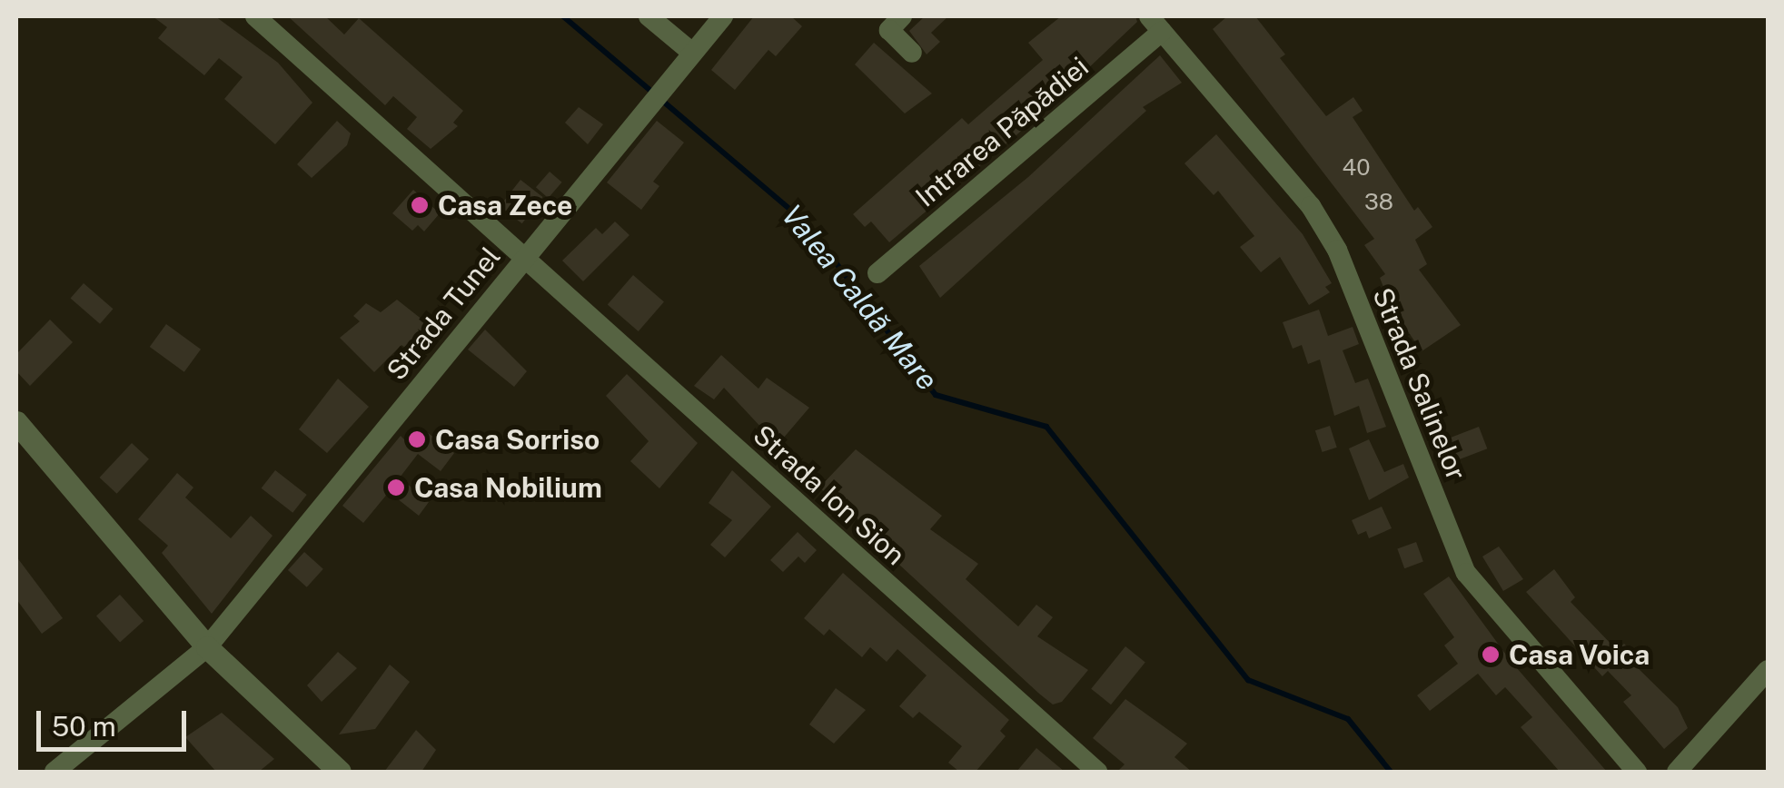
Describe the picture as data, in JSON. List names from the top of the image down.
{
  "streets": {
    "street": [
      "Intrarea Păpădiei",
      "Strada Tunel",
      "Strada Salinelor",
      "Strada Ion Sion"
    ]
  },
  "crossings": [
    ["Intrarea Păpădiei", "Strada Salinelor"],
    ["Strada Tunel", "Strada Ion Sion"]
  ],
  "water": ["Valea Caldă Mare"],
  "places": [
    "Casa Zece",
    "Casa Sorriso",
    "Casa Nobilium",
    "Casa Voica"
  ],
  "house_numbers": ["40", "38"],
  "scale_bar": "50 m"
}
